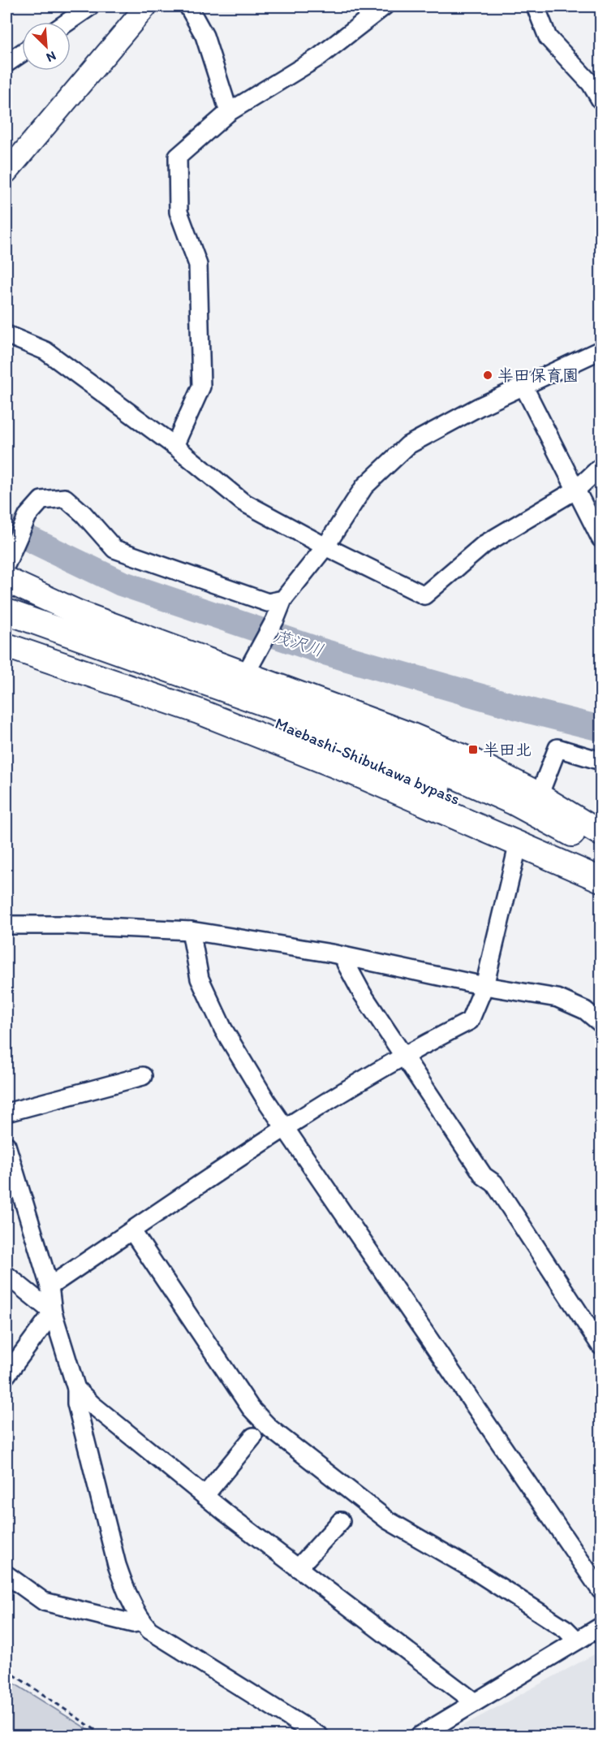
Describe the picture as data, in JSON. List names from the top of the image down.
{
  "streets": {
    "highway": ["Maebashi-Shibukawa bypass"]
  },
  "water": ["茂沢川"],
  "places": {
    "other": ["半田保育園"],
    "transit": ["半田北"]
  },
  "north": "bottom right"
}
